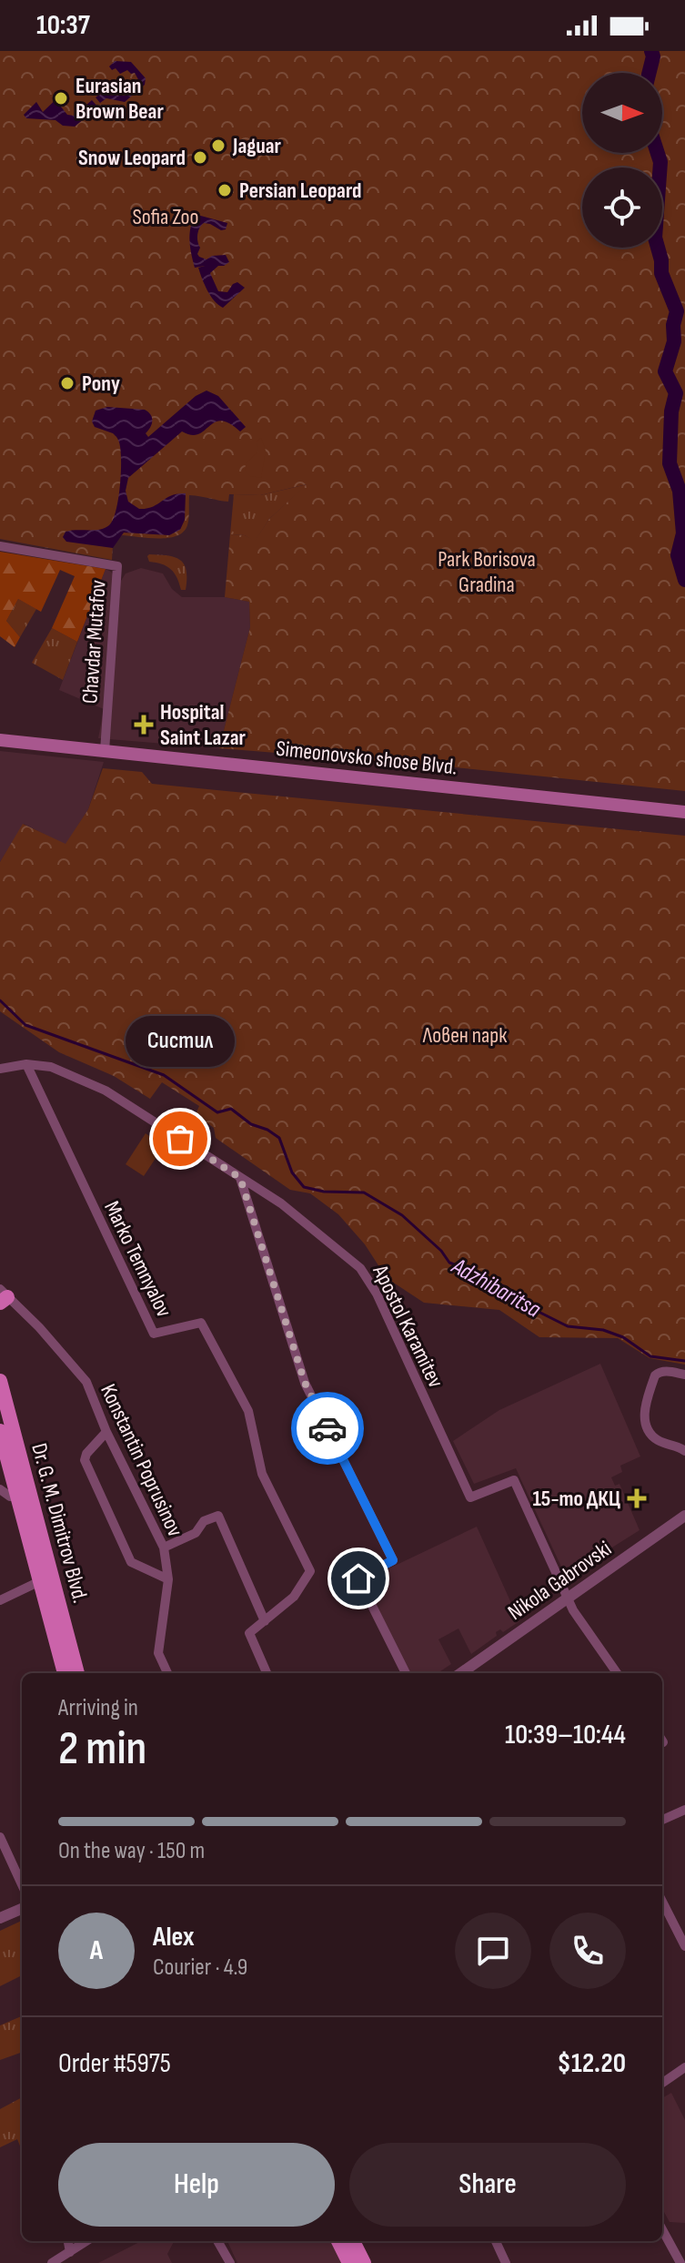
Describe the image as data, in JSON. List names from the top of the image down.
{
  "streets": {
    "main road": ["Simeonovsko shose Blvd.", "Dr. G. M. Dimitrov Blvd."],
    "street": [
      "Chavdar Mutafov",
      "Marko Temnyalov",
      "Apostol Karamitev",
      "Konstantin Poprusinov",
      "Nikola Gabrovski"
    ]
  },
  "crossings": [
    ["Chavdar Mutafov", "Simeonovsko shose Blvd."],
    ["Marko Temnyalov", "Apostol Karamitev"],
    ["Apostol Karamitev", "Nikola Gabrovski"]
  ],
  "water": ["Adzhibaritsa"],
  "parks": ["Sofia Zoo", "Park Borisova Gradina", "Ловен парк"],
  "places": {
    "other": [
      "Eurasian Brown Bear",
      "Jaguar",
      "Snow Leopard",
      "Persian Leopard",
      "Pony",
      "Систил"
    ],
    "health": ["Hospital Saint Lazar", "15-то ДКЦ"]
  },
  "north": "right",
  "page": {
    "status": "10:37",
    "bubble": "Систил",
    "heading": ["2 min", "Arriving in", "10:39–10:44"],
    "panel": [
      "Alex",
      "Courier · 4.9",
      "Order #5975",
      "$12.20"
    ],
    "bar": "On the way · 150 m",
    "round": "A",
    "buttons": ["Help", "Share"]
  }
}
